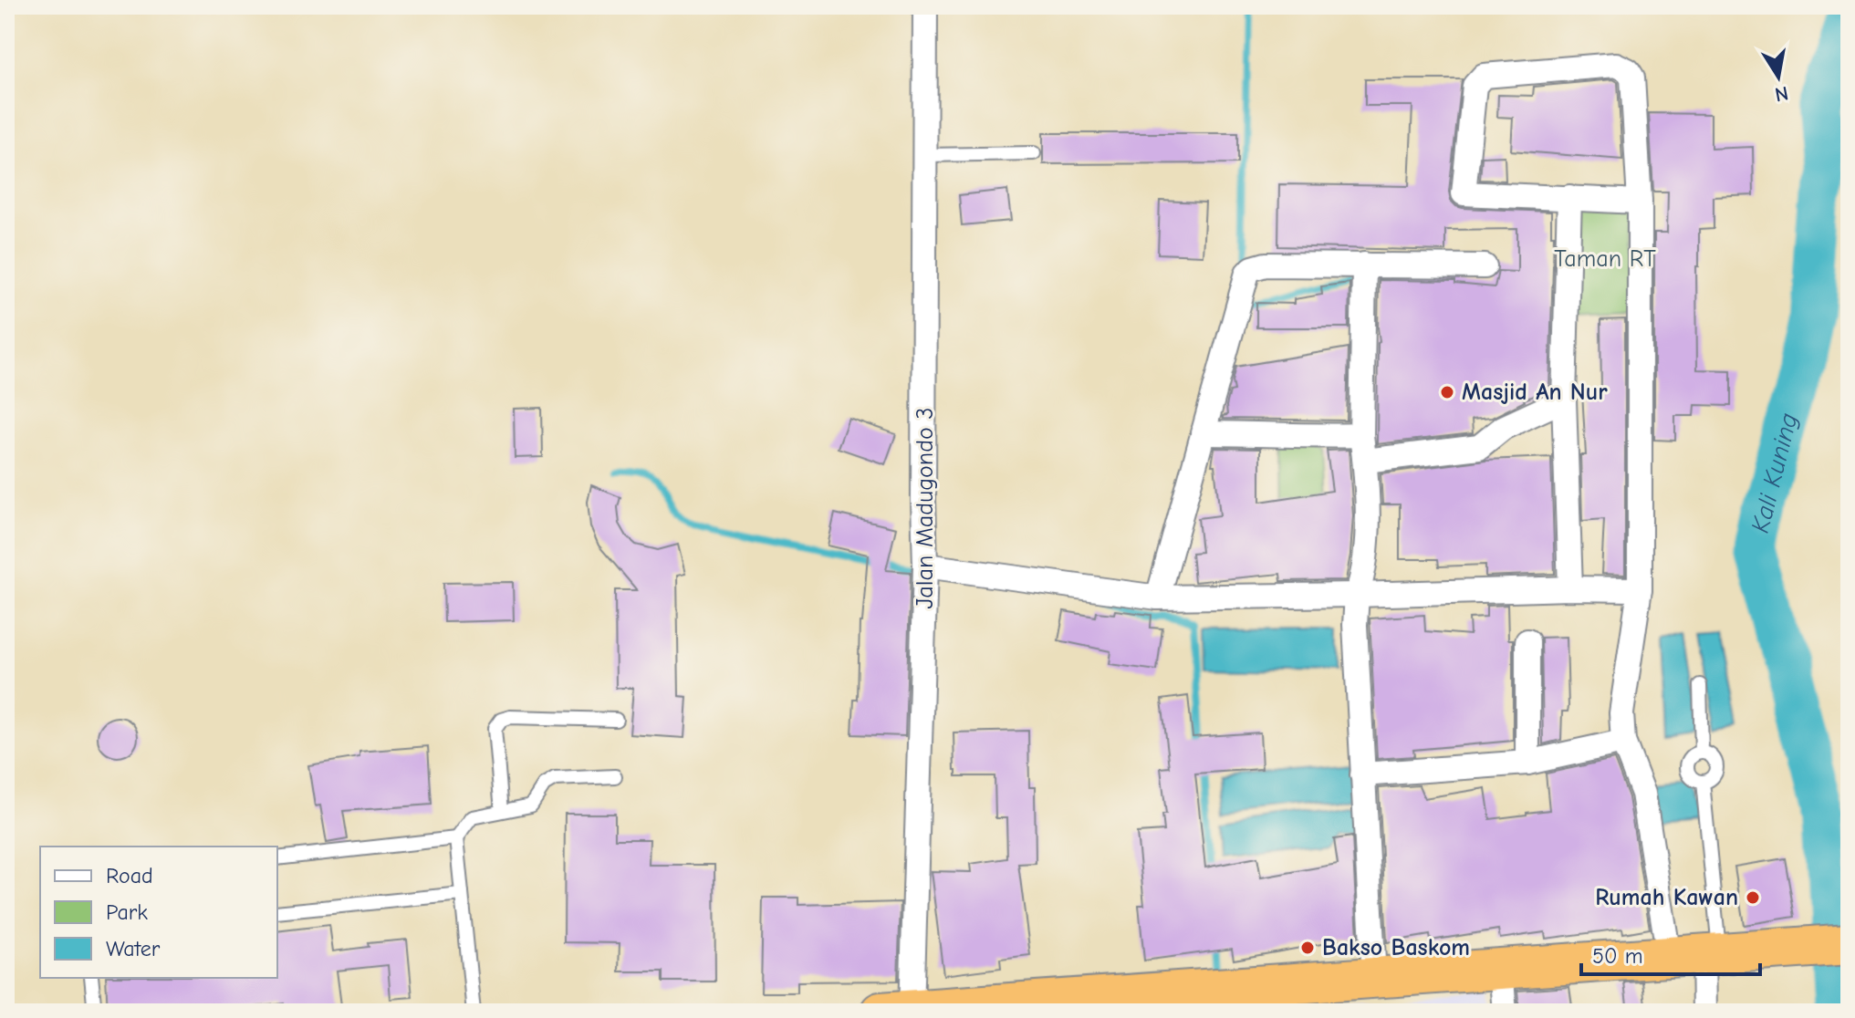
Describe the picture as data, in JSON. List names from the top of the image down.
{
  "streets": {
    "street": ["Jalan Madugondo 3"]
  },
  "water": ["Kali Kuning"],
  "parks": ["Taman RT"],
  "places": ["Masjid An Nur", "Rumah Kawan", "Bakso Baskom"],
  "legend": ["Road", "Park", "Water"],
  "scale_bar": "50 m",
  "north": "bottom"
}
